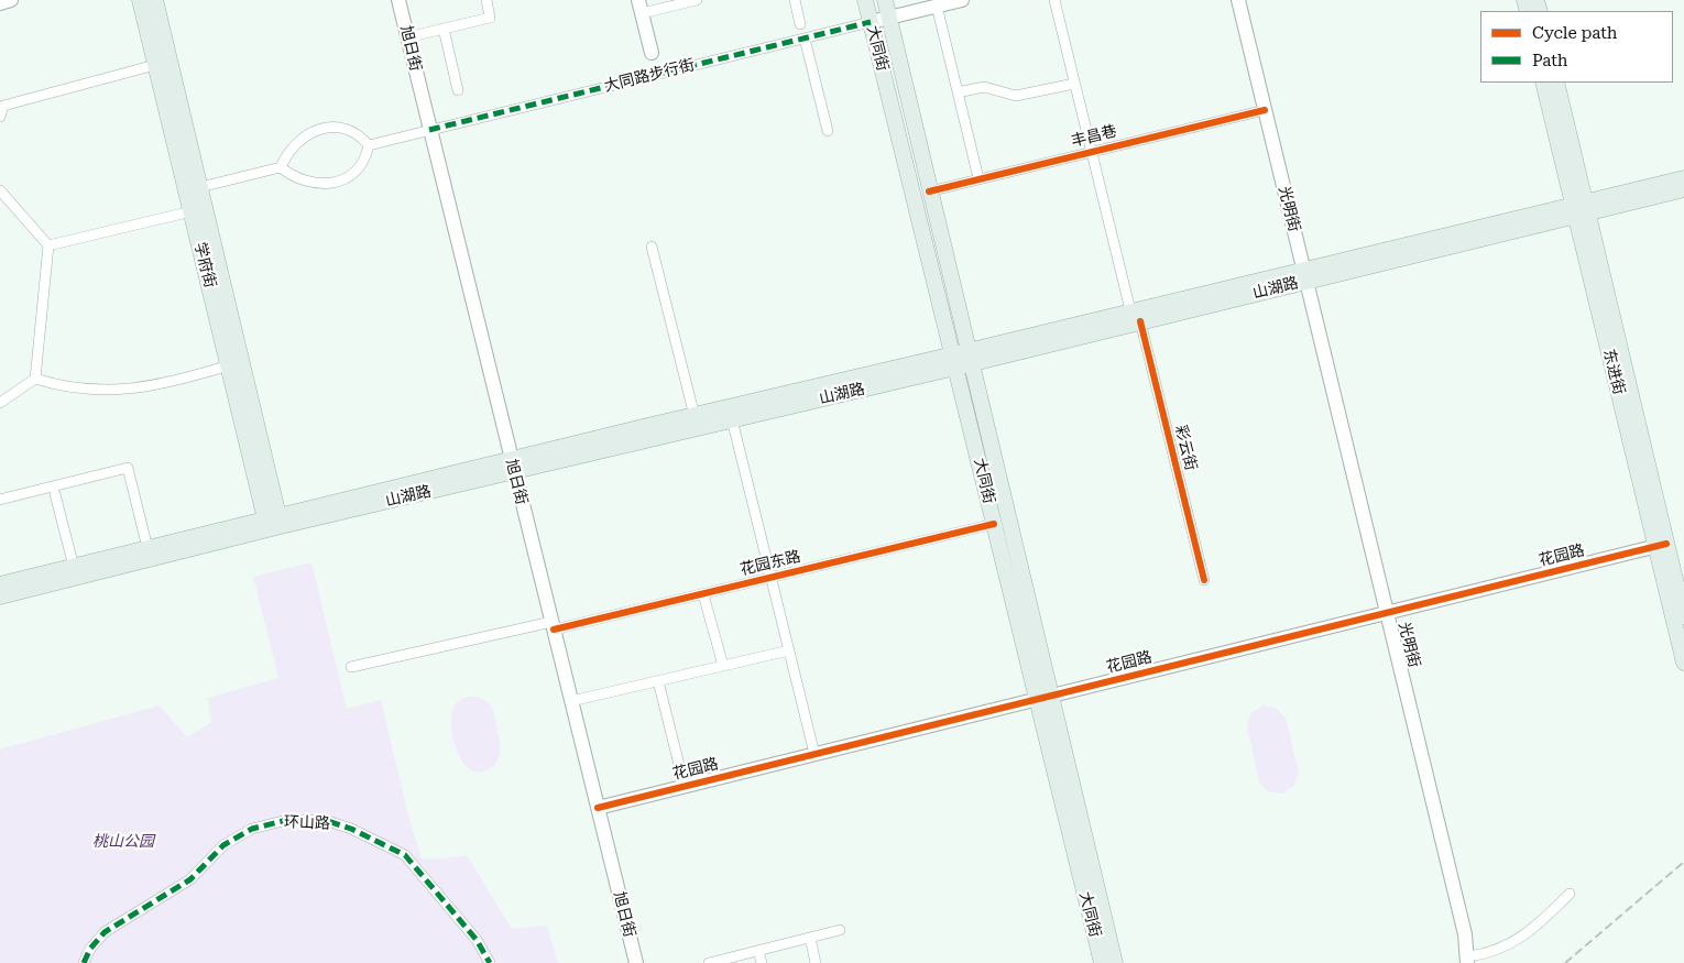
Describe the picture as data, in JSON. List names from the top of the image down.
{
  "streets": {
    "main road": [
      "旭日街",
      "大同街",
      "光明街",
      "学府街",
      "山湖路",
      "东进街",
      "花园路"
    ],
    "street": [
      "大同路步行街",
      "丰昌巷",
      "彩云街",
      "花园东路",
      "环山路"
    ]
  },
  "crossings": [
    ["旭日街", "大同路步行街"],
    ["旭日街", "山湖路"],
    ["旭日街", "花园路"],
    ["旭日街", "花园东路"],
    ["大同街", "大同路步行街"],
    ["大同街", "丰昌巷"],
    ["大同街", "山湖路"],
    ["大同街", "花园路"],
    ["大同街", "花园东路"],
    ["丰昌巷", "光明街"],
    ["丰昌巷", "彩云街"],
    ["光明街", "山湖路"],
    ["光明街", "花园路"],
    ["学府街", "山湖路"],
    ["山湖路", "东进街"],
    ["山湖路", "彩云街"],
    ["东进街", "花园路"]
  ],
  "parks": ["桃山公园"],
  "legend": ["Cycle path", "Path"]
}
